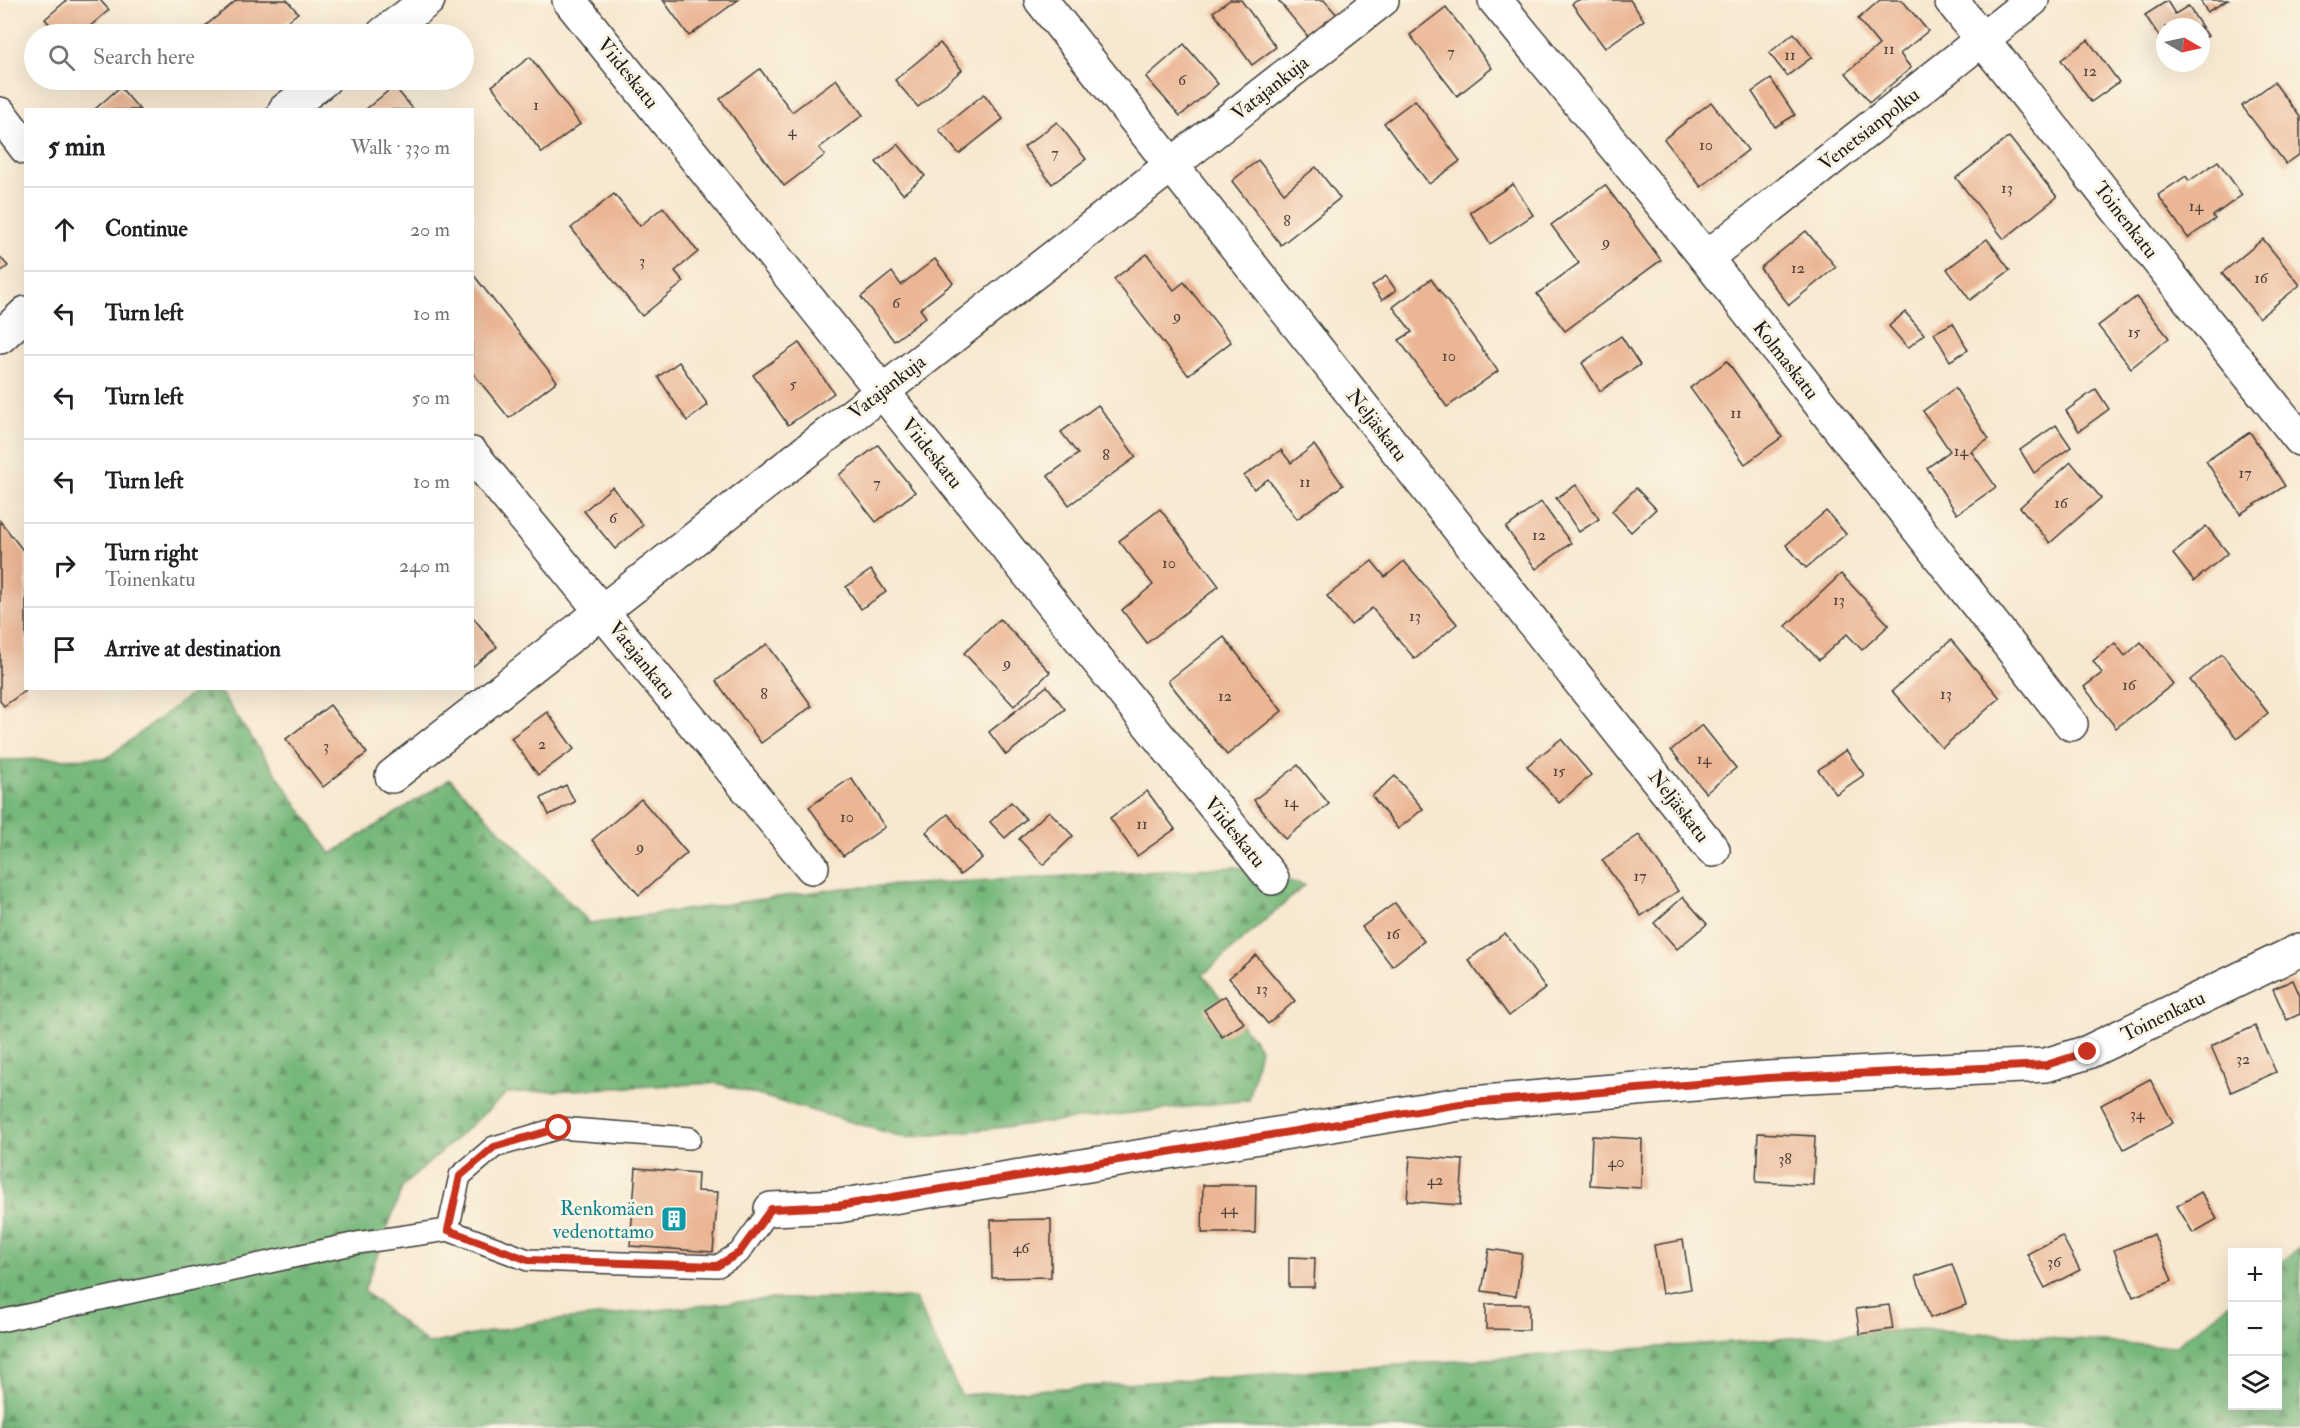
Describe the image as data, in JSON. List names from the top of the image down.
{
  "streets": {
    "street": [
      "Viideskatu",
      "Vatajankuja",
      "Venetsianpolku",
      "Toinenkatu",
      "Kolmaskatu",
      "Neljäskatu",
      "Vatajankatu"
    ]
  },
  "crossings": [
    ["Viideskatu", "Vatajankuja"],
    ["Vatajankuja", "Neljäskatu"],
    ["Vatajankuja", "Vatajankatu"],
    ["Venetsianpolku", "Toinenkatu"],
    ["Venetsianpolku", "Kolmaskatu"]
  ],
  "places": {
    "building": ["Renkomäen vedenottamo"]
  },
  "house_numbers": [
    "11",
    "7",
    "11",
    "12",
    "6",
    "1",
    "4",
    "10",
    "7",
    "13",
    "14",
    "8",
    "9",
    "3",
    "12",
    "16",
    "6",
    "9",
    "15",
    "10",
    "5",
    "11",
    "14",
    "8",
    "17",
    "11",
    "7",
    "16",
    "6",
    "12",
    "10",
    "13",
    "13",
    "9",
    "16",
    "8",
    "13",
    "12",
    "2",
    "3",
    "14",
    "15",
    "14",
    "10",
    "11",
    "9",
    "17",
    "16",
    "13",
    "32",
    "34",
    "38",
    "40",
    "42",
    "44",
    "46",
    "36"
  ],
  "north": "right",
  "page": {
    "search": "Search here",
    "heading": ["5 min", "Walk · 330 m"],
    "list": [
      ["Continue", "20 m"],
      ["Turn left", "10 m"],
      ["Turn left", "50 m"],
      ["Turn left", "10 m"],
      ["Turn right", "Toinenkatu", "240 m"],
      "Arrive at destination"
    ],
    "map_buttons": ["+", "−"]
  }
}
